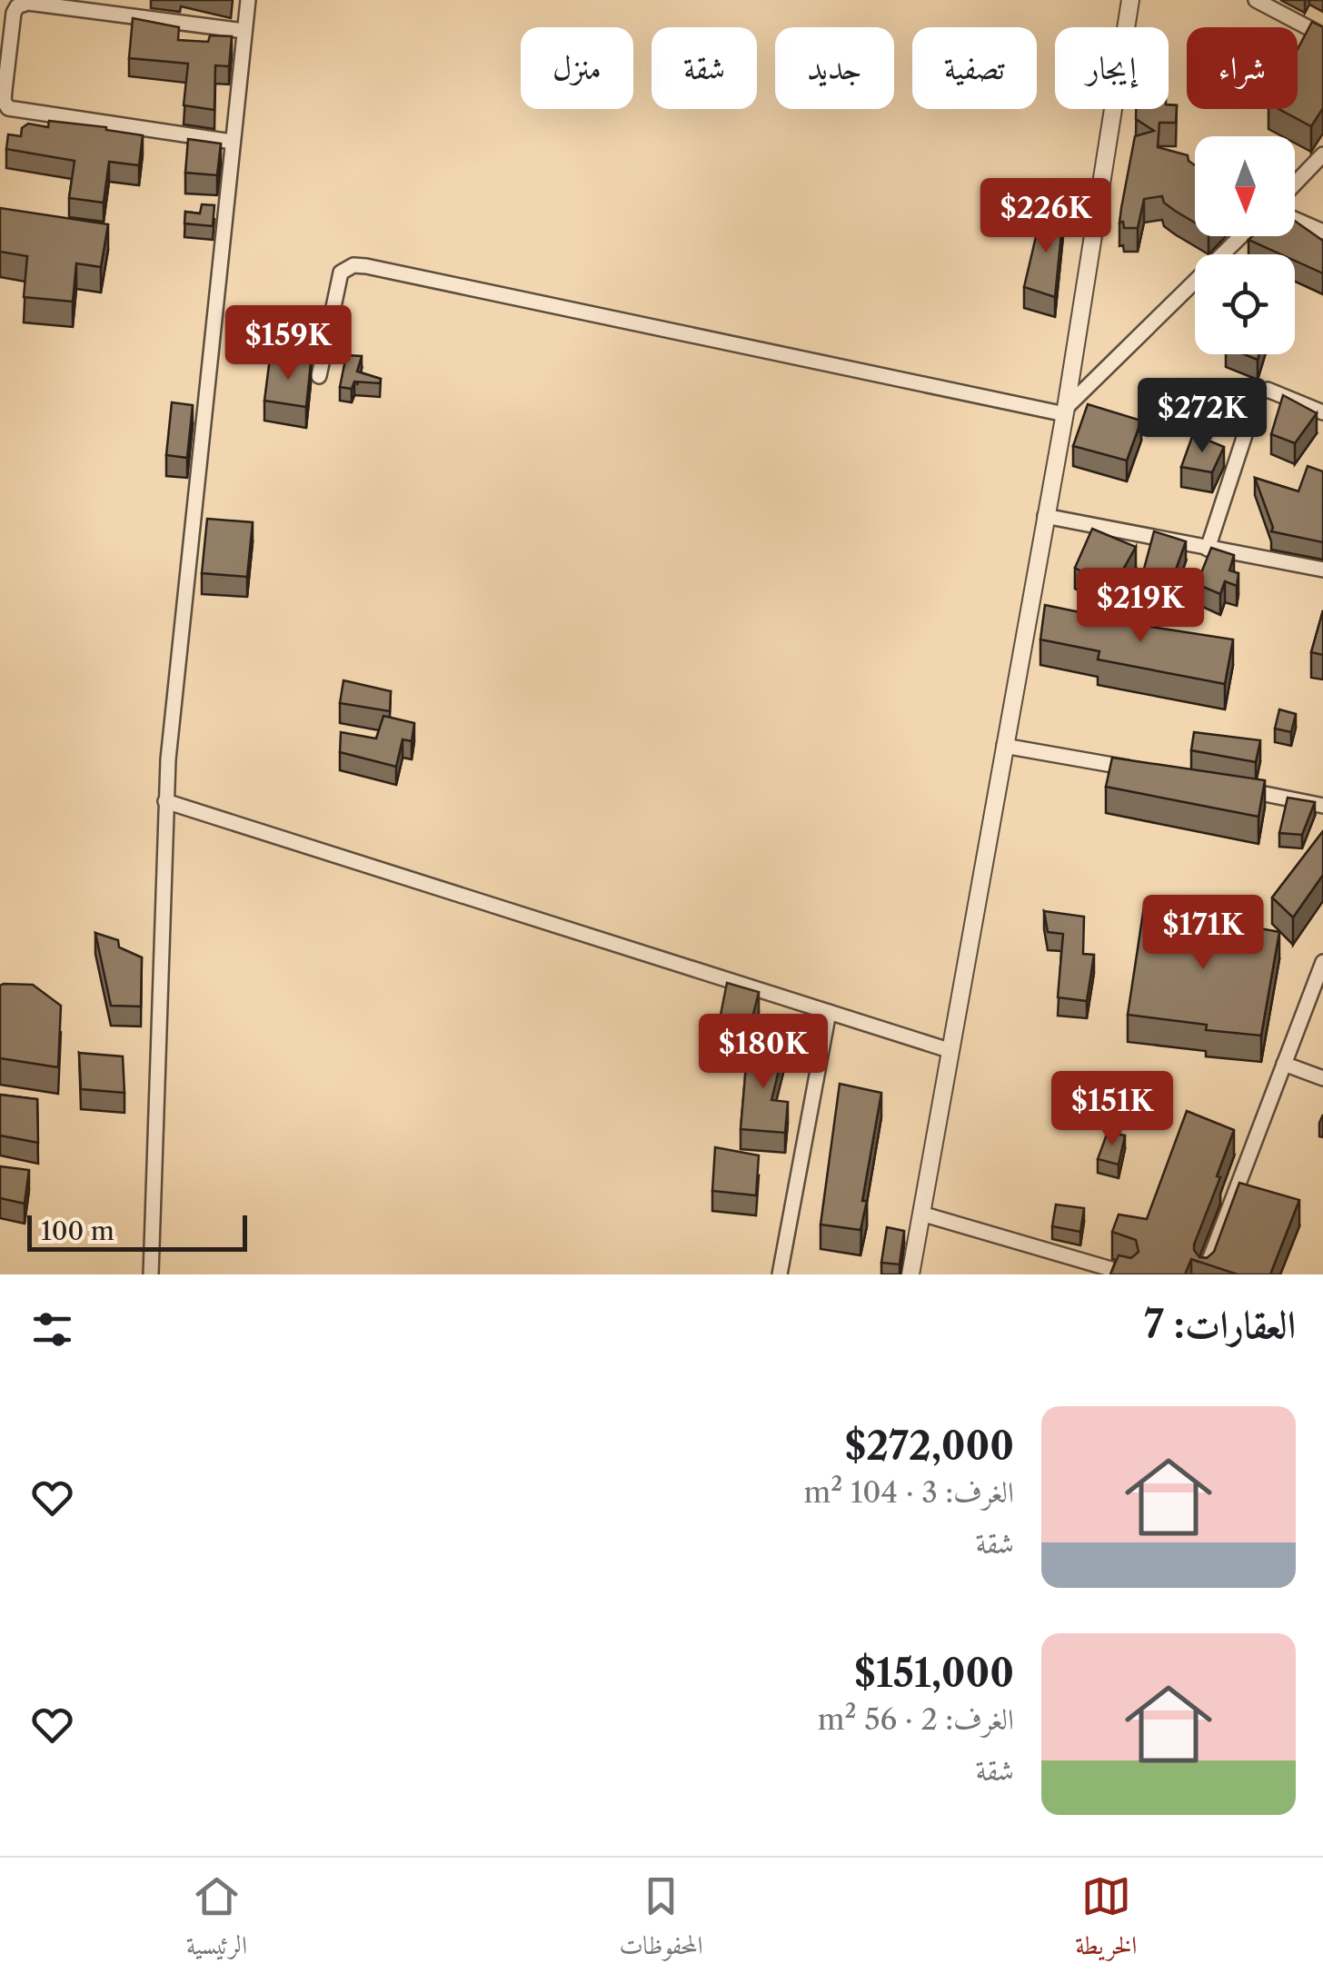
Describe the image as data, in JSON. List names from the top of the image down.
{
  "scale_bar": "100 m",
  "north": "bottom",
  "page": {
    "chip": [
      "شراء",
      "إيجار",
      "تصفية",
      "جديد",
      "شقة",
      "منزل"
    ],
    "price": [
      "$226K",
      "$159K",
      "$272K",
      "$219K",
      "$171K",
      "$180K",
      "$151K"
    ],
    "scale": "100 m",
    "heading": "العقارات: 7",
    "list": [
      {
        "name": "$272,000",
        "note": "الغرف: 3 · 104 m² · شقة"
      },
      {
        "name": "$151,000",
        "note": "الغرف: 2 · 56 m² · شقة"
      }
    ],
    "tabs": ["الخريطة", "المحفوظات", "الرئيسية"]
  }
}
